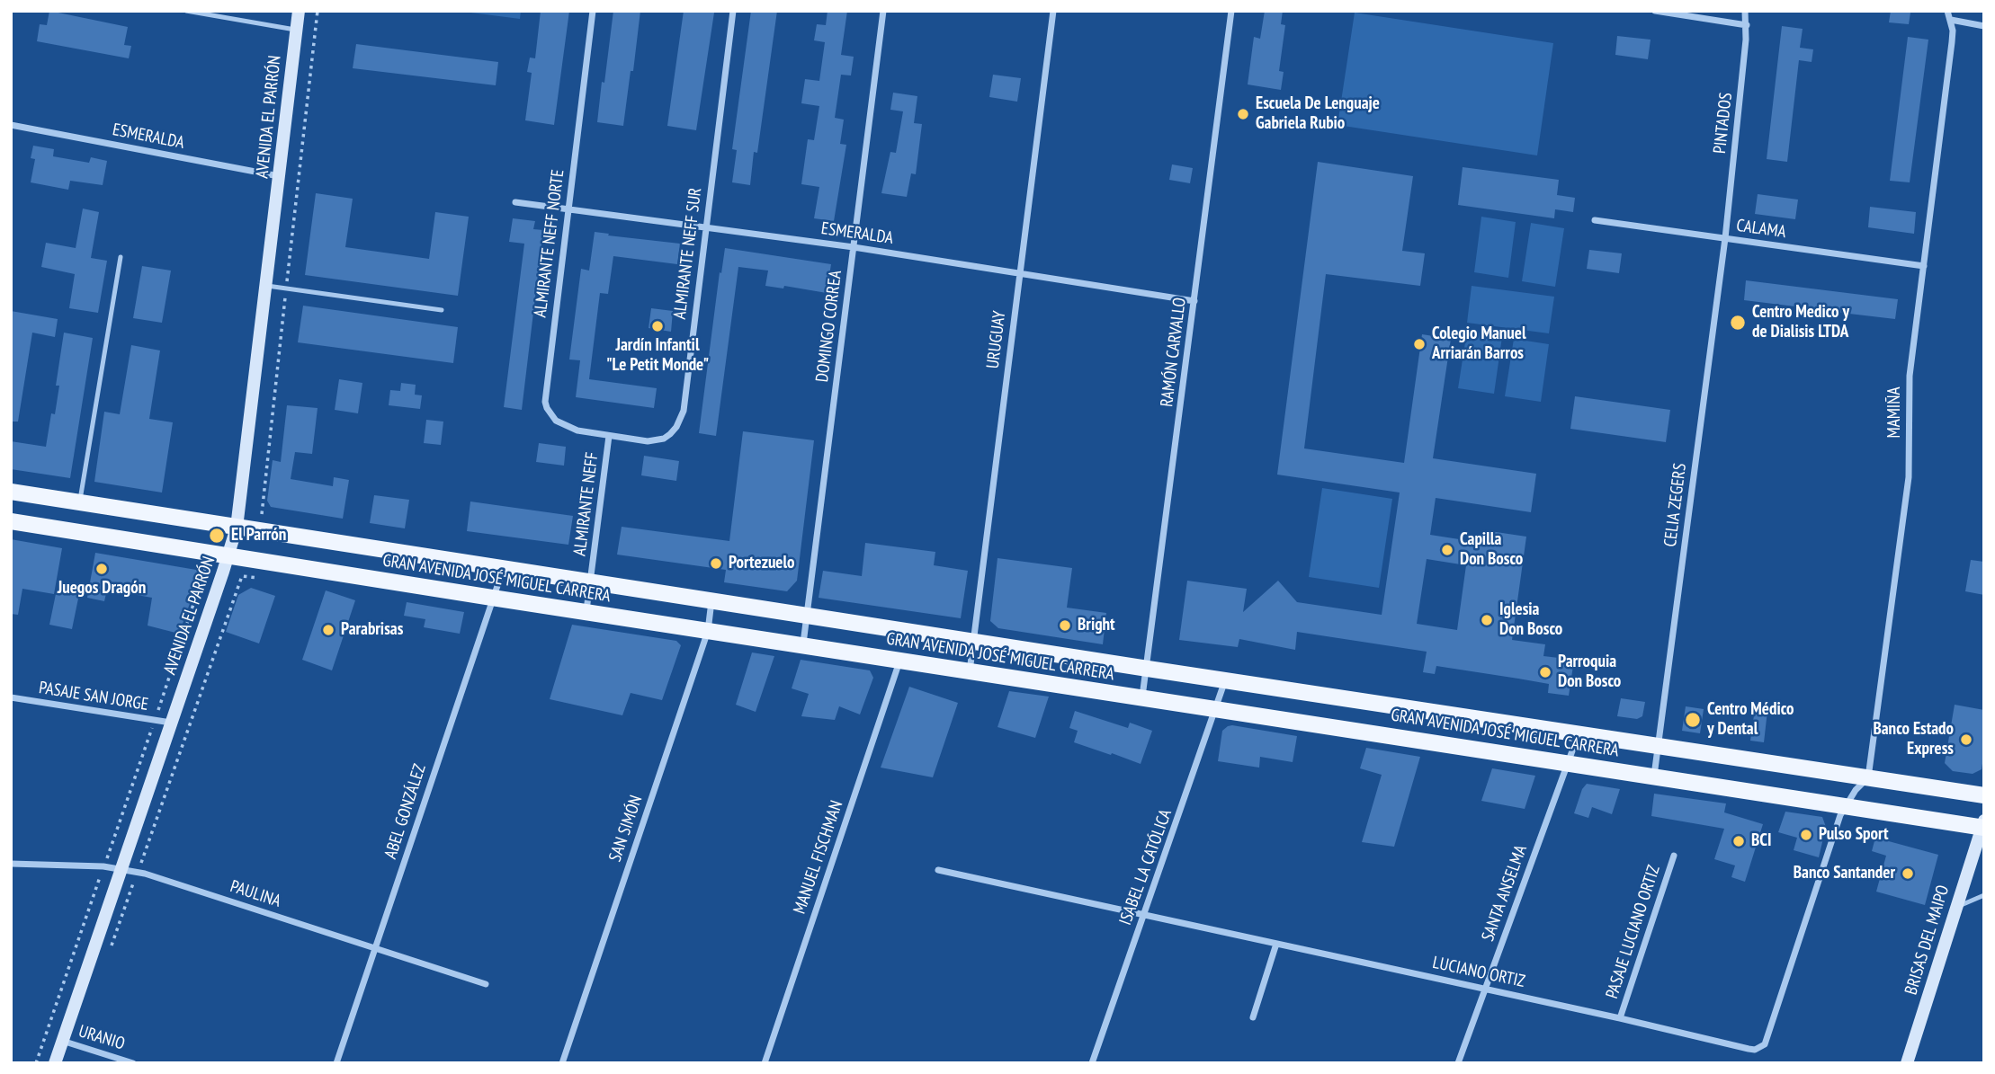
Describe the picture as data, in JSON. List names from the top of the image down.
{
  "streets": {
    "main road": ["AVENIDA EL PARRÓN", "GRAN AVENIDA JOSÉ MIGUEL CARRERA", "BRISAS DEL MAIPO"],
    "street": [
      "PINTADOS",
      "ESMERALDA",
      "CALAMA",
      "ALMIRANTE NEFF NORTE",
      "ALMIRANTE NEFF SUR",
      "DOMINGO CORREA",
      "URUGUAY",
      "RAMÓN CARVALLO",
      "MAMIÑA",
      "ALMIRANTE NEFF",
      "CELIA ZEGERS",
      "PASAJE SAN JORGE",
      "ABEL GONZÁLEZ",
      "SAN SIMÓN",
      "MANUEL FISCHMAN",
      "ISABEL LA CATÓLICA",
      "SANTA ANSELMA",
      "PAULINA",
      "PASAJE LUCIANO ORTIZ",
      "LUCIANO ORTIZ",
      "URANIO"
    ]
  },
  "crossings": [
    ["AVENIDA EL PARRÓN", "ESMERALDA"],
    ["AVENIDA EL PARRÓN", "GRAN AVENIDA JOSÉ MIGUEL CARRERA"],
    ["AVENIDA EL PARRÓN", "PASAJE SAN JORGE"],
    ["AVENIDA EL PARRÓN", "PAULINA"],
    ["AVENIDA EL PARRÓN", "URANIO"],
    ["PINTADOS", "CALAMA"],
    ["PINTADOS", "CELIA ZEGERS"],
    ["ESMERALDA", "ALMIRANTE NEFF NORTE"],
    ["ESMERALDA", "ALMIRANTE NEFF SUR"],
    ["ESMERALDA", "DOMINGO CORREA"],
    ["ESMERALDA", "URUGUAY"],
    ["ESMERALDA", "RAMÓN CARVALLO"],
    ["CALAMA", "MAMIÑA"],
    ["CALAMA", "CELIA ZEGERS"],
    ["ALMIRANTE NEFF NORTE", "ALMIRANTE NEFF SUR"],
    ["ALMIRANTE NEFF NORTE", "ALMIRANTE NEFF"],
    ["ALMIRANTE NEFF SUR", "ALMIRANTE NEFF"],
    ["DOMINGO CORREA", "GRAN AVENIDA JOSÉ MIGUEL CARRERA"],
    ["URUGUAY", "GRAN AVENIDA JOSÉ MIGUEL CARRERA"],
    ["RAMÓN CARVALLO", "GRAN AVENIDA JOSÉ MIGUEL CARRERA"],
    ["MAMIÑA", "GRAN AVENIDA JOSÉ MIGUEL CARRERA"],
    ["ALMIRANTE NEFF", "GRAN AVENIDA JOSÉ MIGUEL CARRERA"],
    ["CELIA ZEGERS", "GRAN AVENIDA JOSÉ MIGUEL CARRERA"],
    ["GRAN AVENIDA JOSÉ MIGUEL CARRERA", "ABEL GONZÁLEZ"],
    ["GRAN AVENIDA JOSÉ MIGUEL CARRERA", "SAN SIMÓN"],
    ["GRAN AVENIDA JOSÉ MIGUEL CARRERA", "MANUEL FISCHMAN"],
    ["GRAN AVENIDA JOSÉ MIGUEL CARRERA", "ISABEL LA CATÓLICA"],
    ["GRAN AVENIDA JOSÉ MIGUEL CARRERA", "SANTA ANSELMA"],
    ["GRAN AVENIDA JOSÉ MIGUEL CARRERA", "BRISAS DEL MAIPO"],
    ["GRAN AVENIDA JOSÉ MIGUEL CARRERA", "LUCIANO ORTIZ"],
    ["ABEL GONZÁLEZ", "PAULINA"],
    ["ISABEL LA CATÓLICA", "LUCIANO ORTIZ"],
    ["SANTA ANSELMA", "LUCIANO ORTIZ"],
    ["PASAJE LUCIANO ORTIZ", "LUCIANO ORTIZ"]
  ],
  "places": [
    "Escuela De Lenguaje Gabriela Rubio",
    "Centro Medico y de Dialisis LTDA",
    "Jardín Infantil \"Le Petit Monde\"",
    "Colegio Manuel Arriarán Barros",
    "El Parrón",
    "Capilla Don Bosco",
    "Portezuelo",
    "Juegos Dragón",
    "Iglesia Don Bosco",
    "Bright",
    "Parabrisas",
    "Parroquia Don Bosco",
    "Centro Médico y Dental",
    "Banco Estado Express",
    "Pulso Sport",
    "BCI",
    "Banco Santander"
  ]
}
